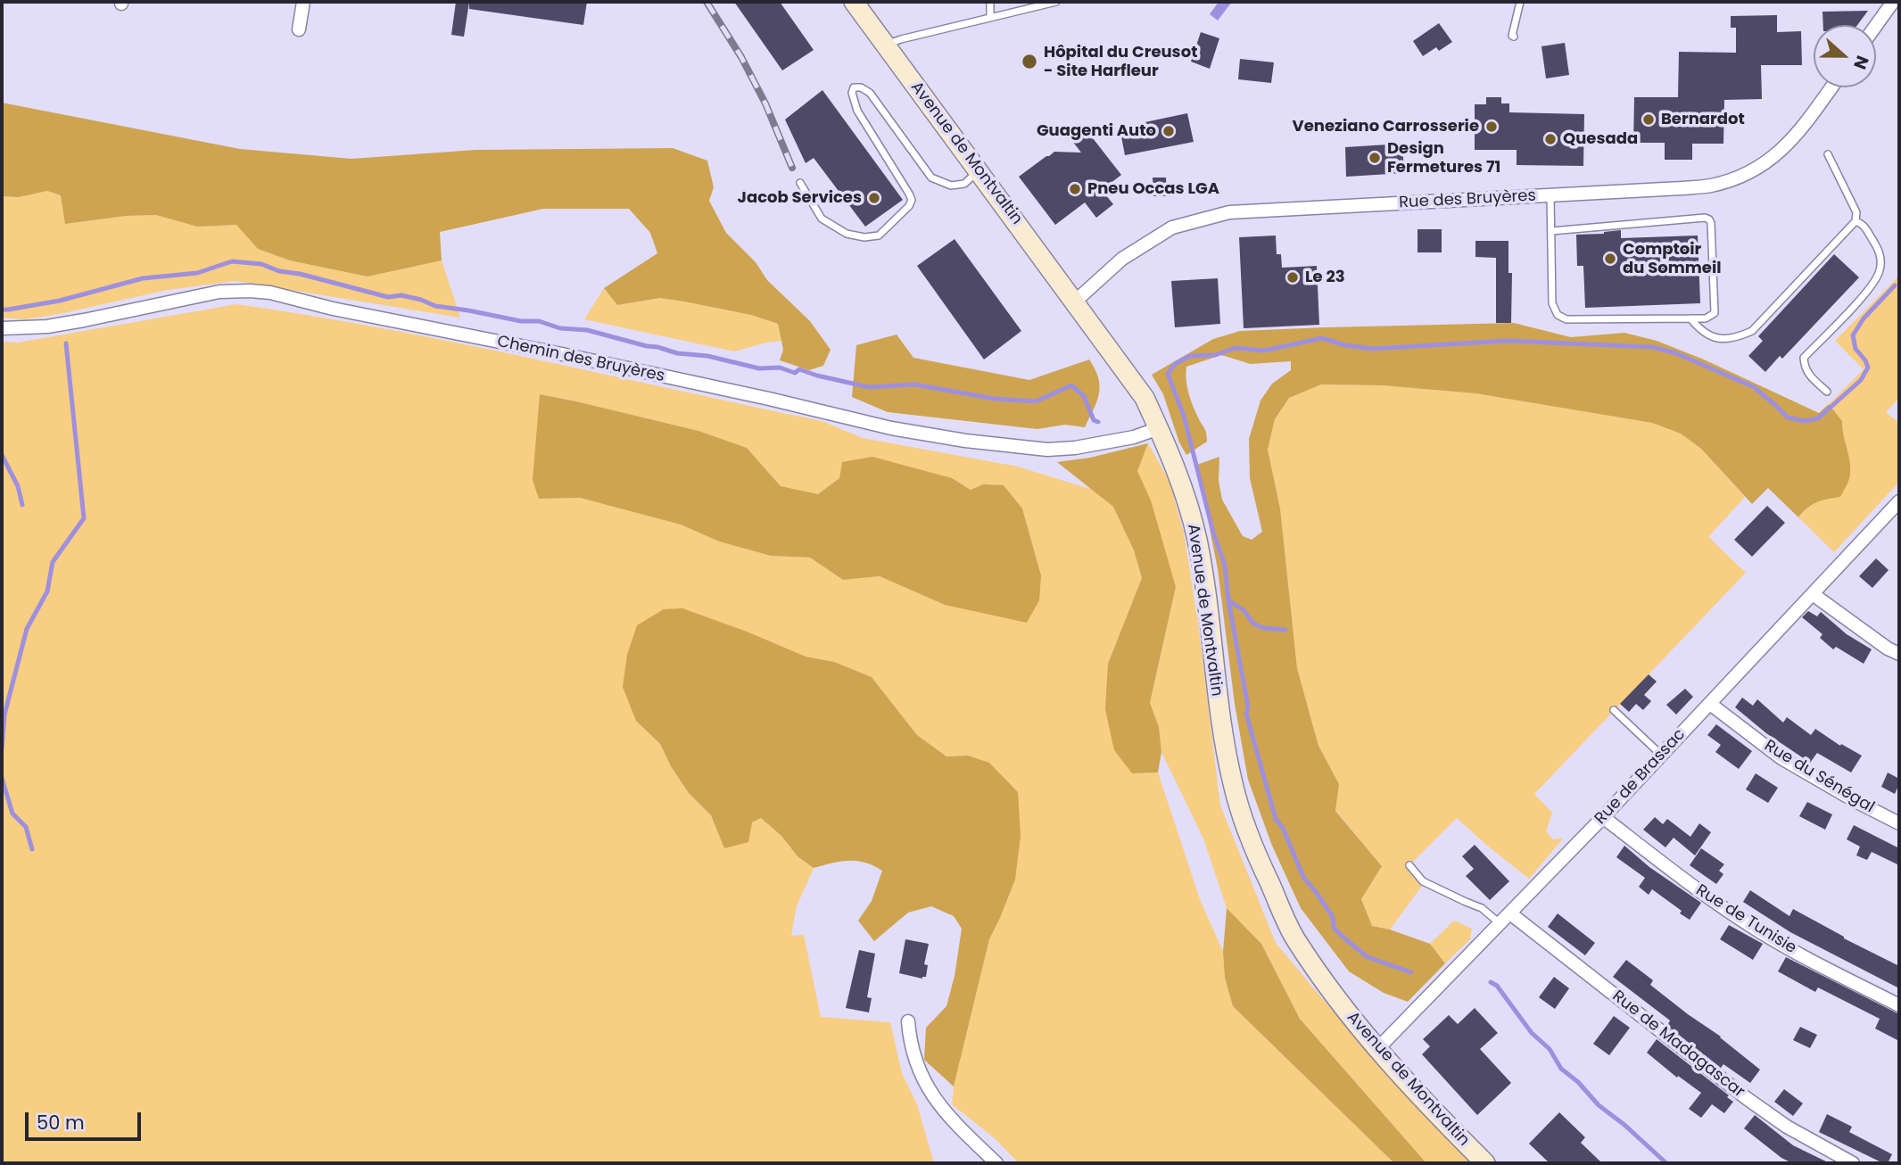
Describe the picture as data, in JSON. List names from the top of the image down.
{
  "streets": {
    "street": [
      "Avenue de Montvaltin",
      "Rue des Bruyères",
      "Chemin des Bruyères",
      "Rue de Brassac",
      "Rue du Sénégal",
      "Rue de Tunisie",
      "Rue de Madagascar"
    ]
  },
  "crossings": [
    ["Avenue de Montvaltin", "Rue des Bruyères"],
    ["Avenue de Montvaltin", "Chemin des Bruyères"],
    ["Avenue de Montvaltin", "Rue de Brassac"],
    ["Rue de Brassac", "Rue du Sénégal"],
    ["Rue de Brassac", "Rue de Tunisie"],
    ["Rue de Brassac", "Rue de Madagascar"]
  ],
  "places": [
    "Hôpital du Creusot - Site Harfleur",
    "Bernardot",
    "Veneziano Carrosserie",
    "Guagenti Auto",
    "Quesada",
    "Design Fermetures 71",
    "Pneu Occas LGA",
    "Jacob Services",
    "Comptoir du Sommeil",
    "Le 23"
  ],
  "scale_bar": "50 m",
  "north": "right"
}
